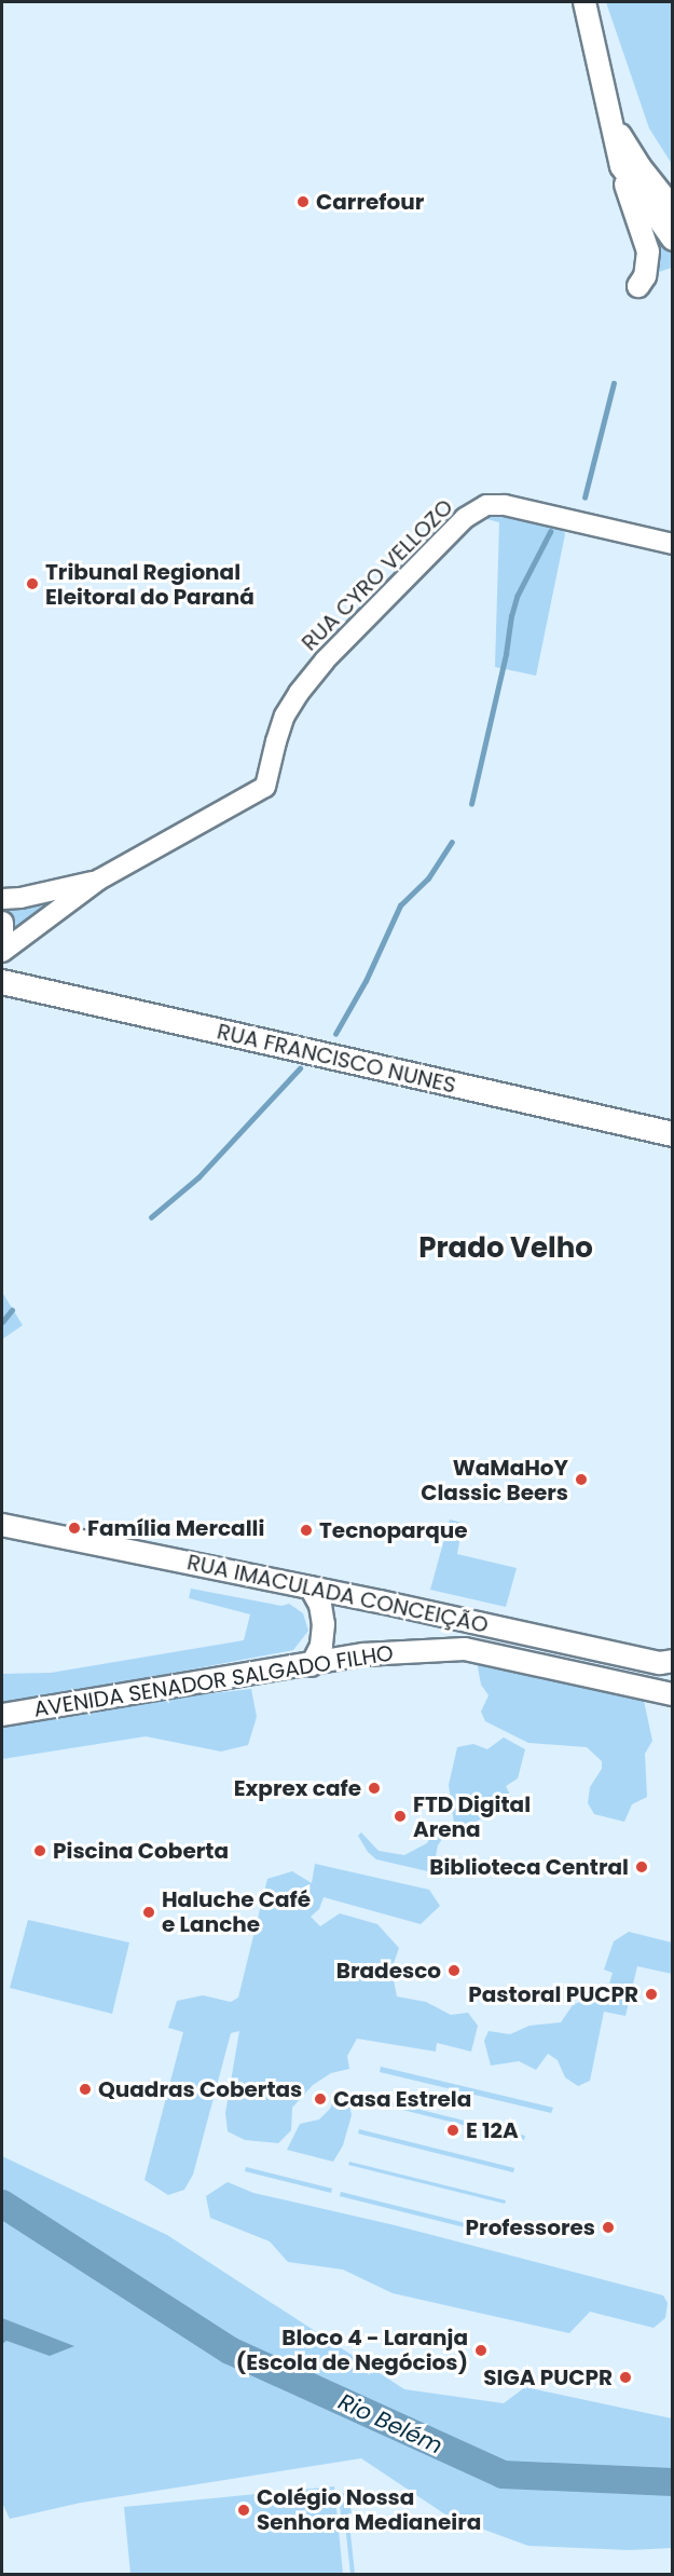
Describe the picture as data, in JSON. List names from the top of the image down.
{
  "streets": {
    "main road": ["RUA FRANCISCO NUNES", "RUA IMACULADA CONCEIÇÃO", "AVENIDA SENADOR SALGADO FILHO"],
    "street": ["RUA CYRO VELLOZO"]
  },
  "crossings": [
    ["RUA IMACULADA CONCEIÇÃO", "AVENIDA SENADOR SALGADO FILHO"]
  ],
  "districts": ["Prado Velho"],
  "water": ["Rio Belém"],
  "places": [
    "Carrefour",
    "Tribunal Regional Eleitoral do Paraná",
    "WaMaHoY Classic Beers",
    "Família Mercalli",
    "Tecnoparque",
    "Exprex cafe",
    "FTD Digital Arena",
    "Piscina Coberta",
    "Biblioteca Central",
    "Haluche Café e Lanche",
    "Bradesco",
    "Pastoral PUCPR",
    "Quadras Cobertas",
    "Casa Estrela",
    "E 12A",
    "Professores",
    "Bloco 4 - Laranja (Escola de Negócios)",
    "SIGA PUCPR",
    "Colégio Nossa Senhora Medianeira"
  ]
}
